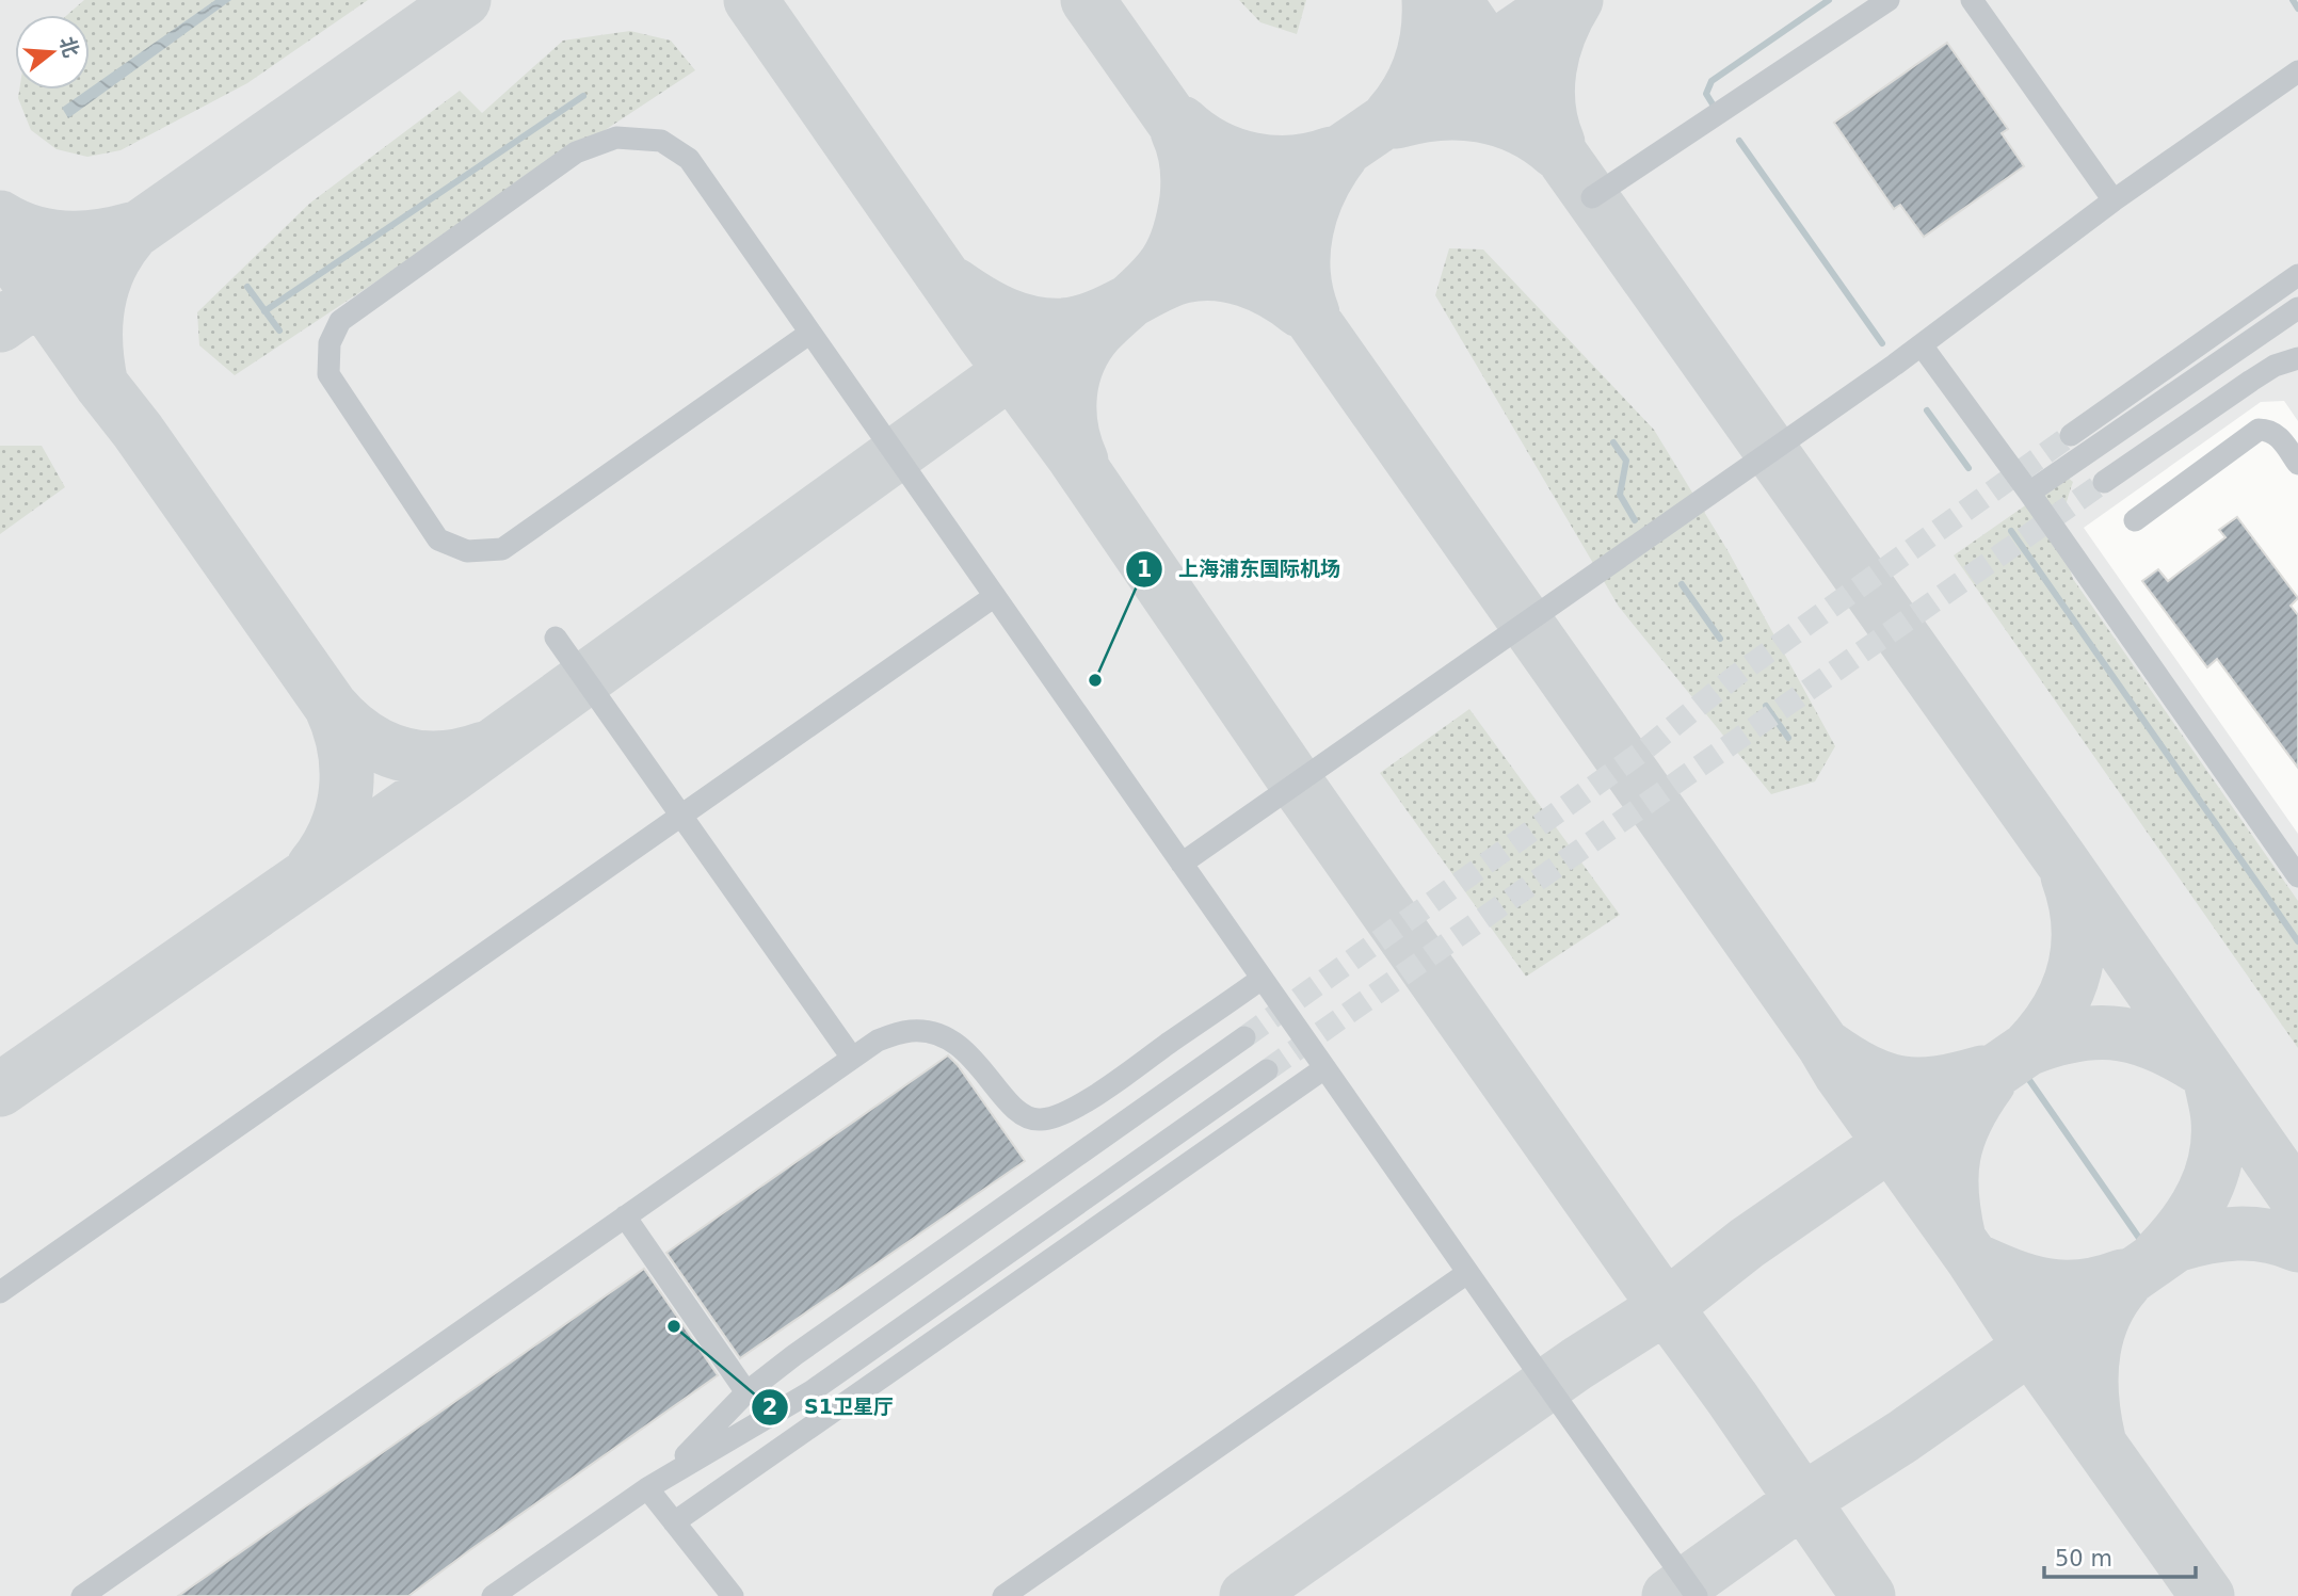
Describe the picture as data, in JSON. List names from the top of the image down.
{
  "places": ["上海浦东国际机场", "S1卫星厅"],
  "scale_bar": "50 m",
  "north": "right"
}
